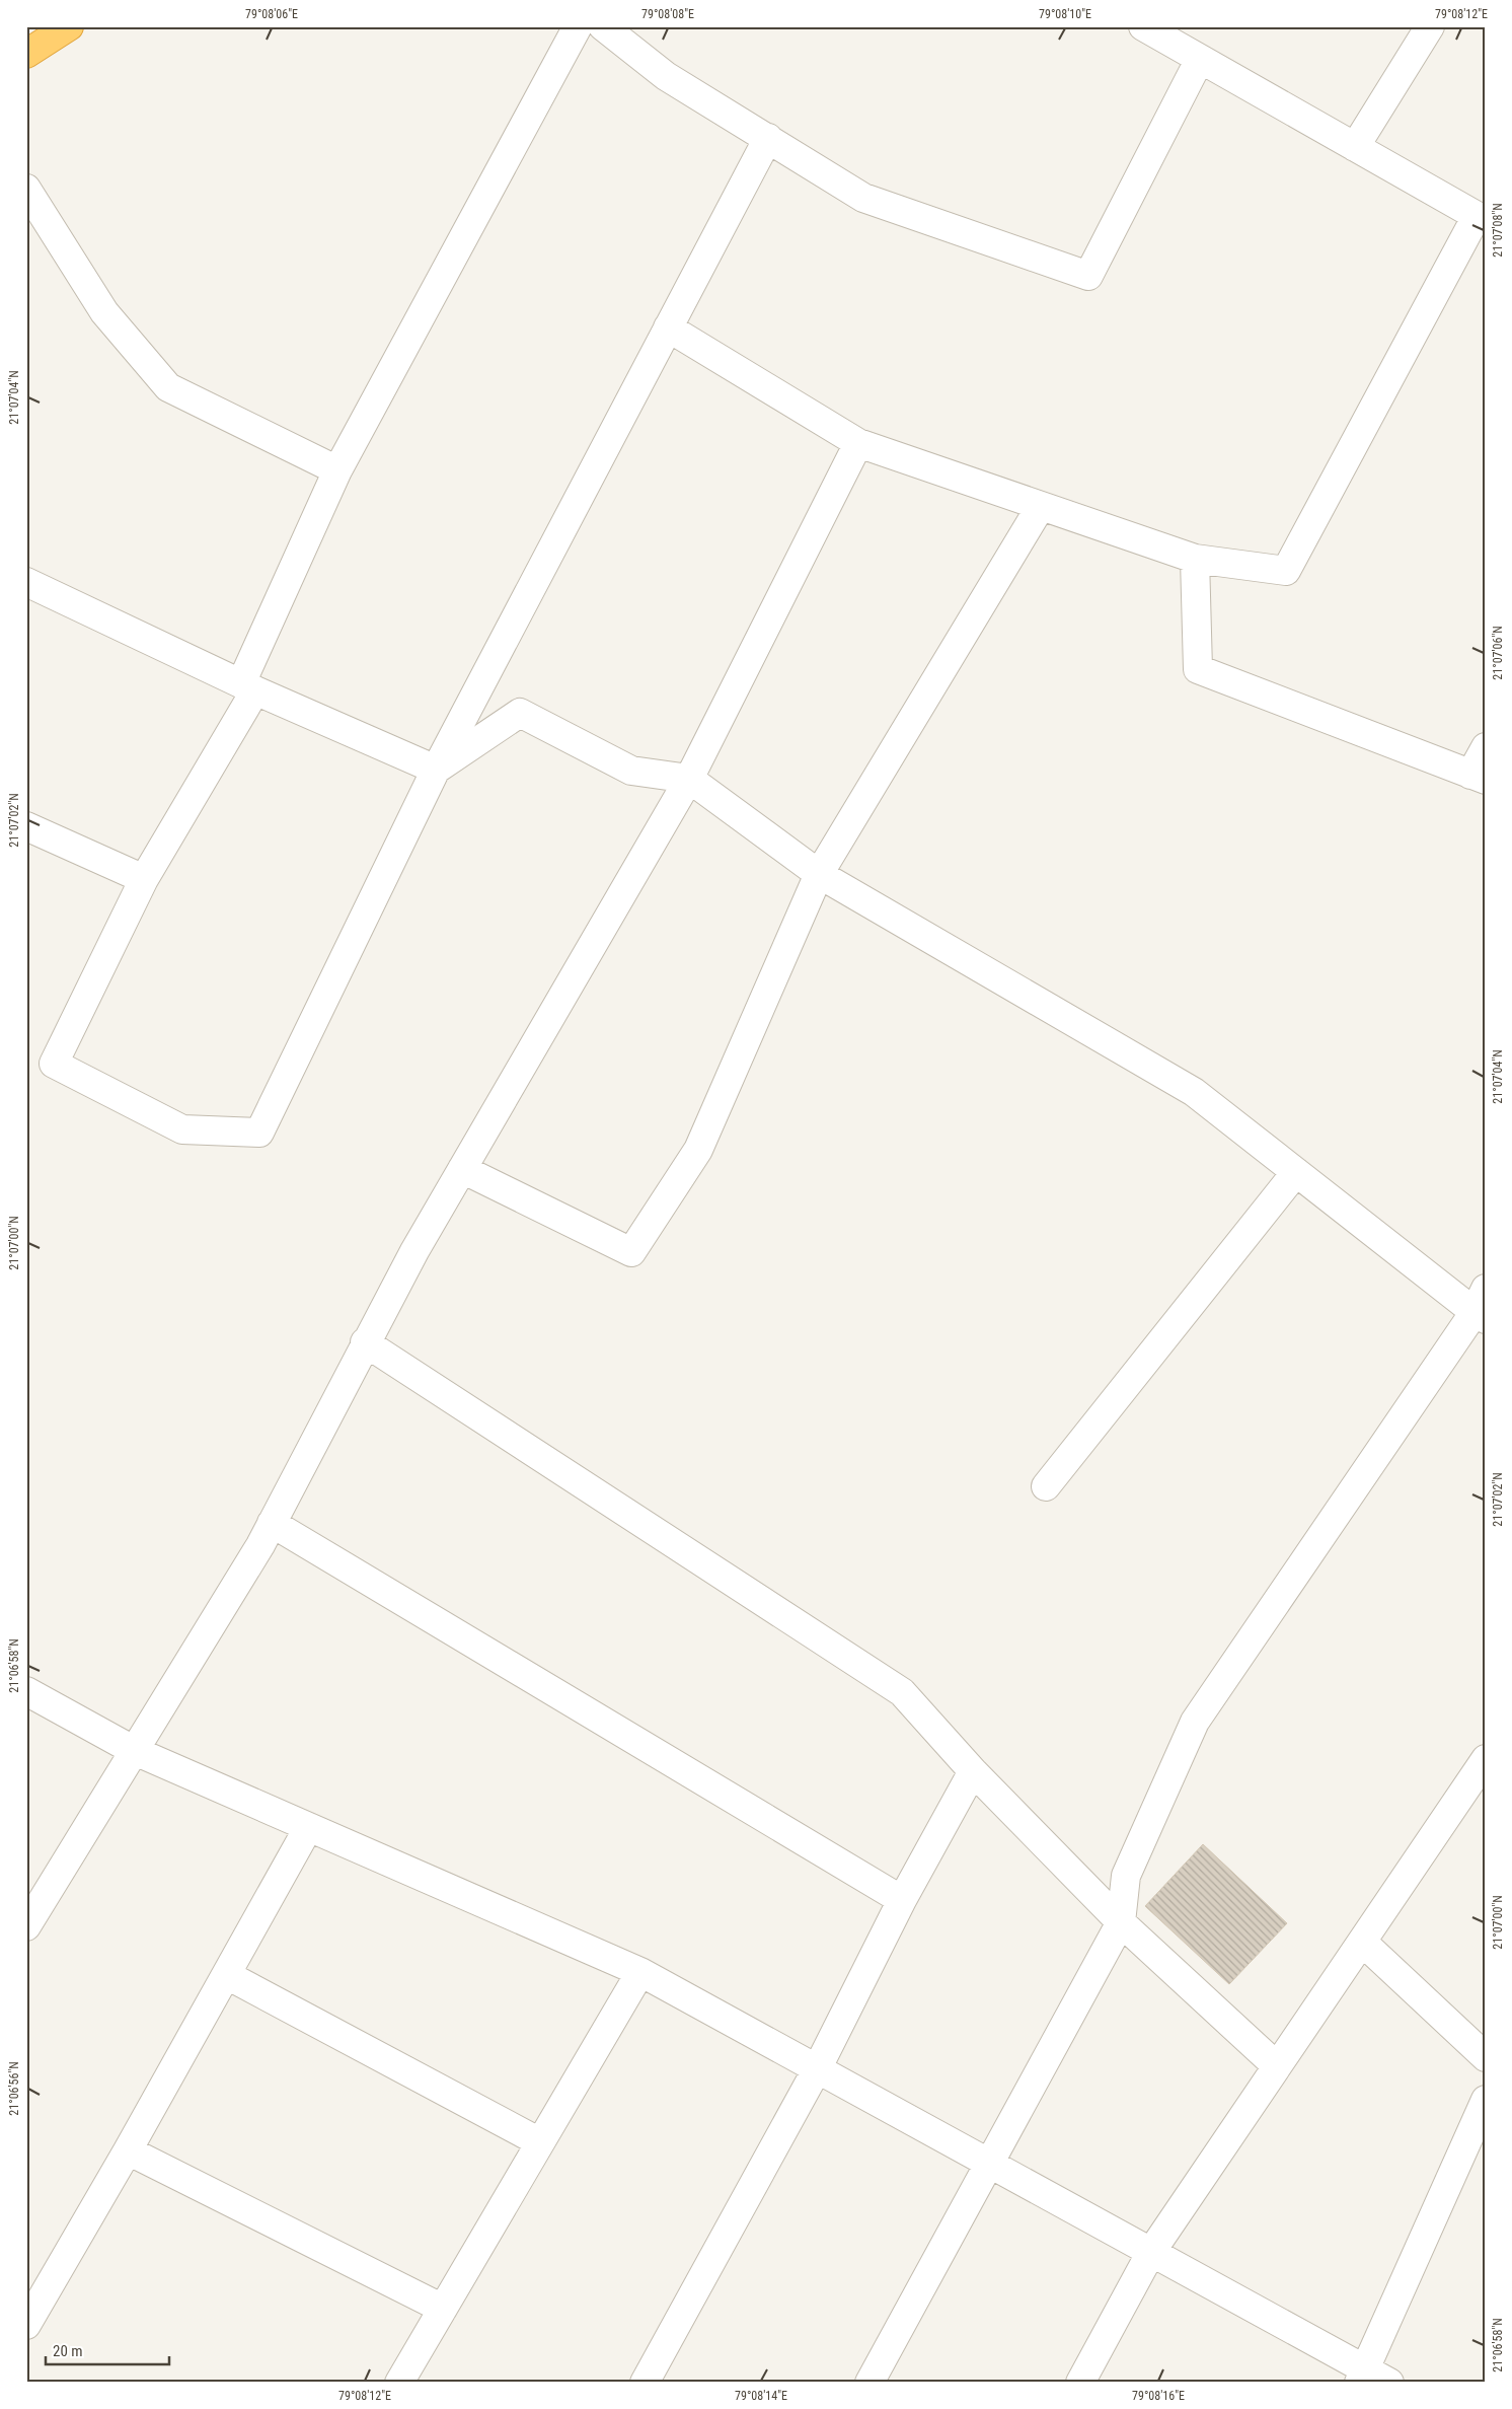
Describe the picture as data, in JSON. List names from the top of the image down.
{
  "scale_bar": "20 m",
  "coordinates": [
    "79°08'06\"E",
    "79°08'08\"E",
    "79°08'10\"E",
    "79°08'12\"E",
    "21°07'08\"N",
    "21°07'04\"N",
    "21°07'06\"N",
    "21°07'02\"N",
    "21°07'00\"N",
    "21°06'58\"N",
    "21°06'56\"N",
    "79°08'14\"E",
    "79°08'16\"E"
  ]
}
